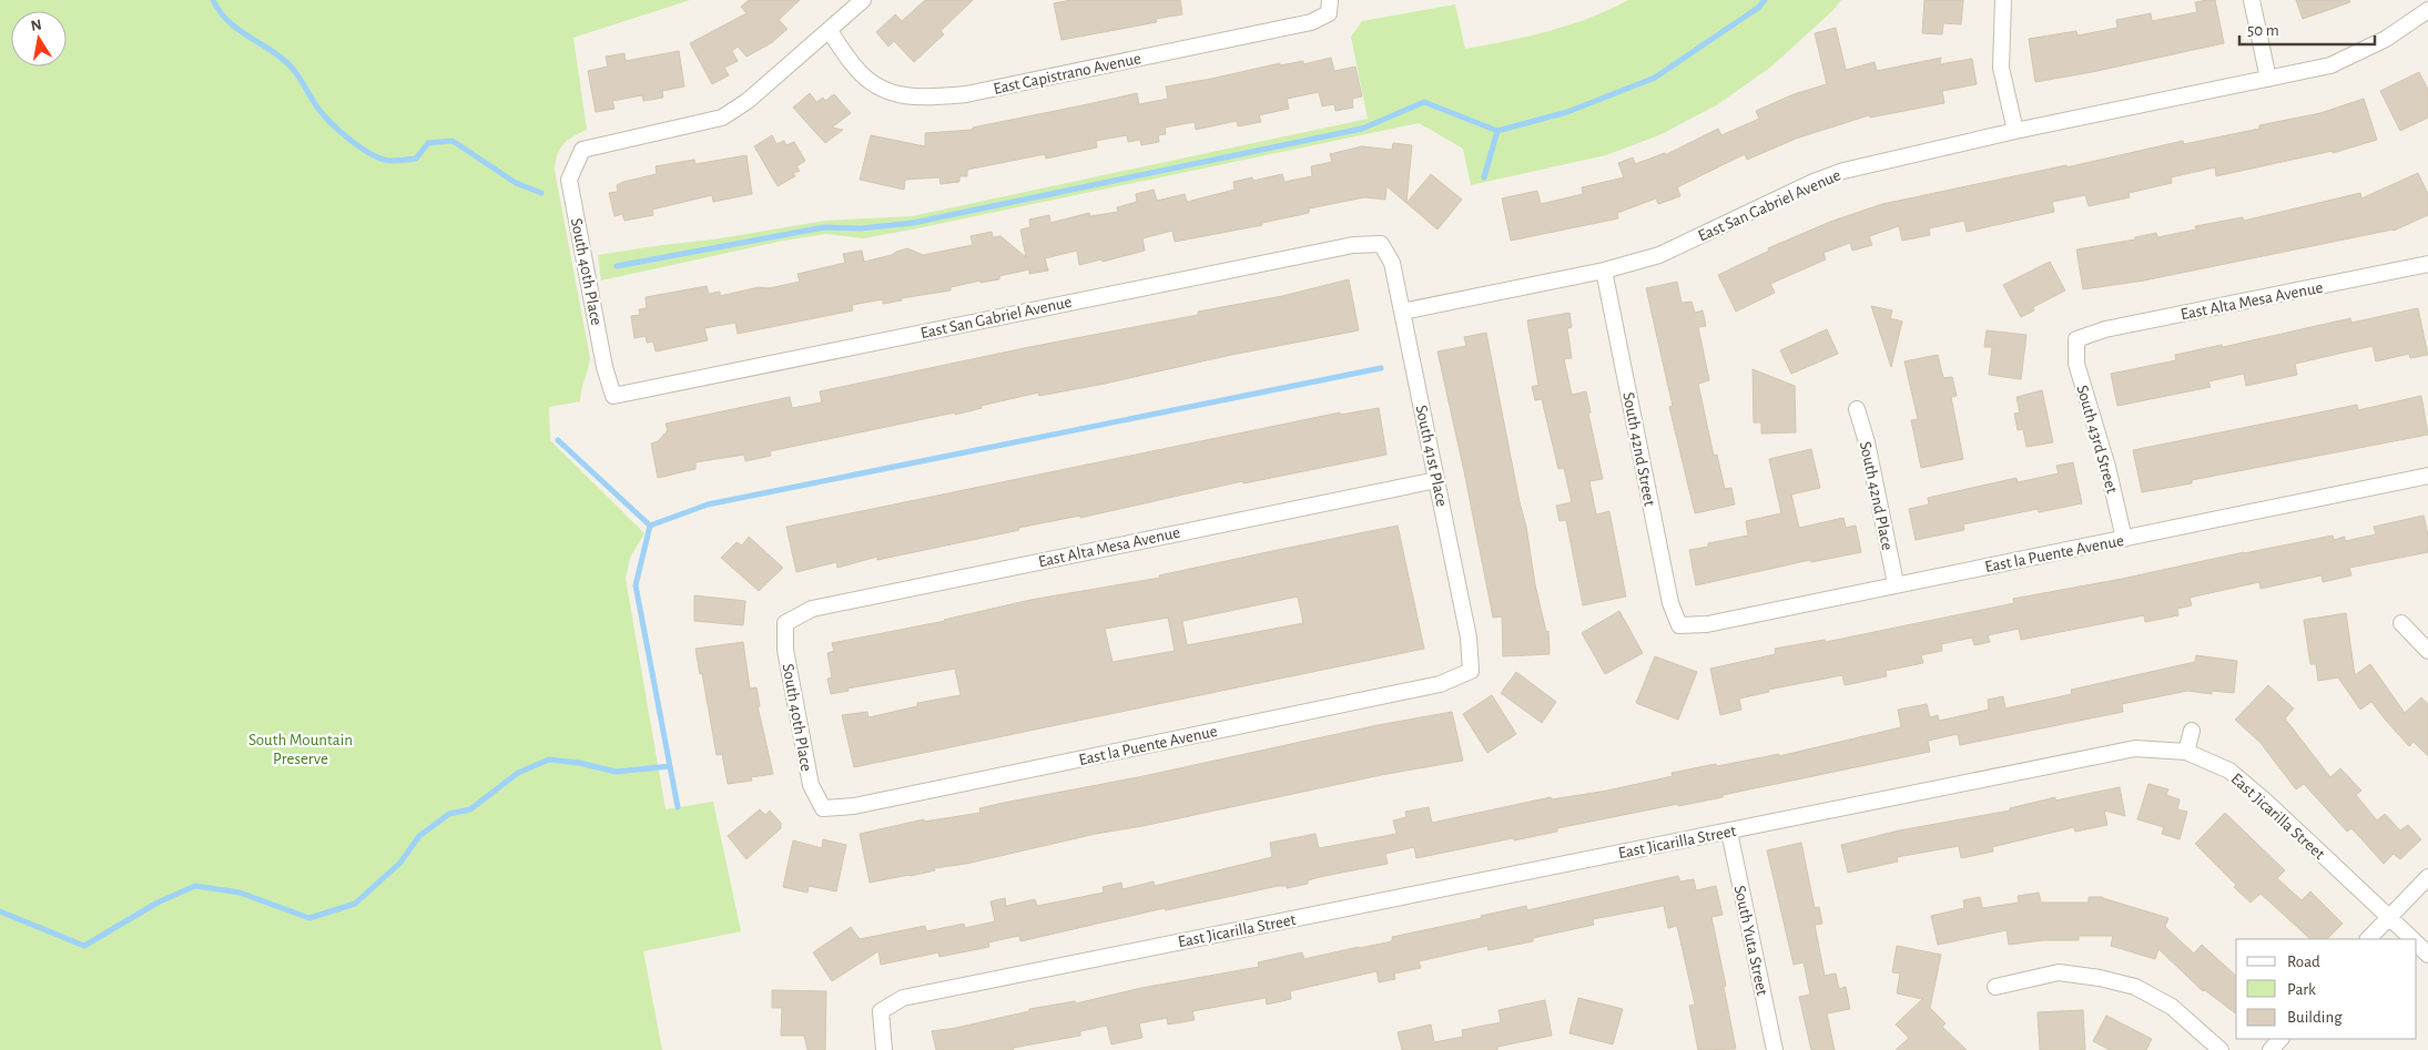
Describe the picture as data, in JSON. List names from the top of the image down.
{
  "streets": {
    "street": [
      "East Capistrano Avenue",
      "East San Gabriel Avenue",
      "South 40th Place",
      "East Alta Mesa Avenue",
      "South 43rd Street",
      "South 42nd Street",
      "South 41st Place",
      "South 42nd Place",
      "East la Puente Avenue",
      "East Jicarilla Street",
      "South Yuta Street"
    ]
  },
  "crossings": [
    ["East Capistrano Avenue", "South 40th Place"],
    ["East San Gabriel Avenue", "South 40th Place"],
    ["East San Gabriel Avenue", "South 42nd Street"],
    ["East San Gabriel Avenue", "South 41st Place"],
    ["South 40th Place", "East Alta Mesa Avenue"],
    ["South 40th Place", "East la Puente Avenue"],
    ["East Alta Mesa Avenue", "South 43rd Street"],
    ["East Alta Mesa Avenue", "South 41st Place"],
    ["South 43rd Street", "East la Puente Avenue"],
    ["South 42nd Street", "East la Puente Avenue"],
    ["South 41st Place", "East la Puente Avenue"],
    ["South 42nd Place", "East la Puente Avenue"],
    ["East Jicarilla Street", "South Yuta Street"]
  ],
  "parks": ["South Mountain Preserve"],
  "legend": ["Road", "Park", "Building"],
  "scale_bar": "50 m",
  "north": "top"
}
